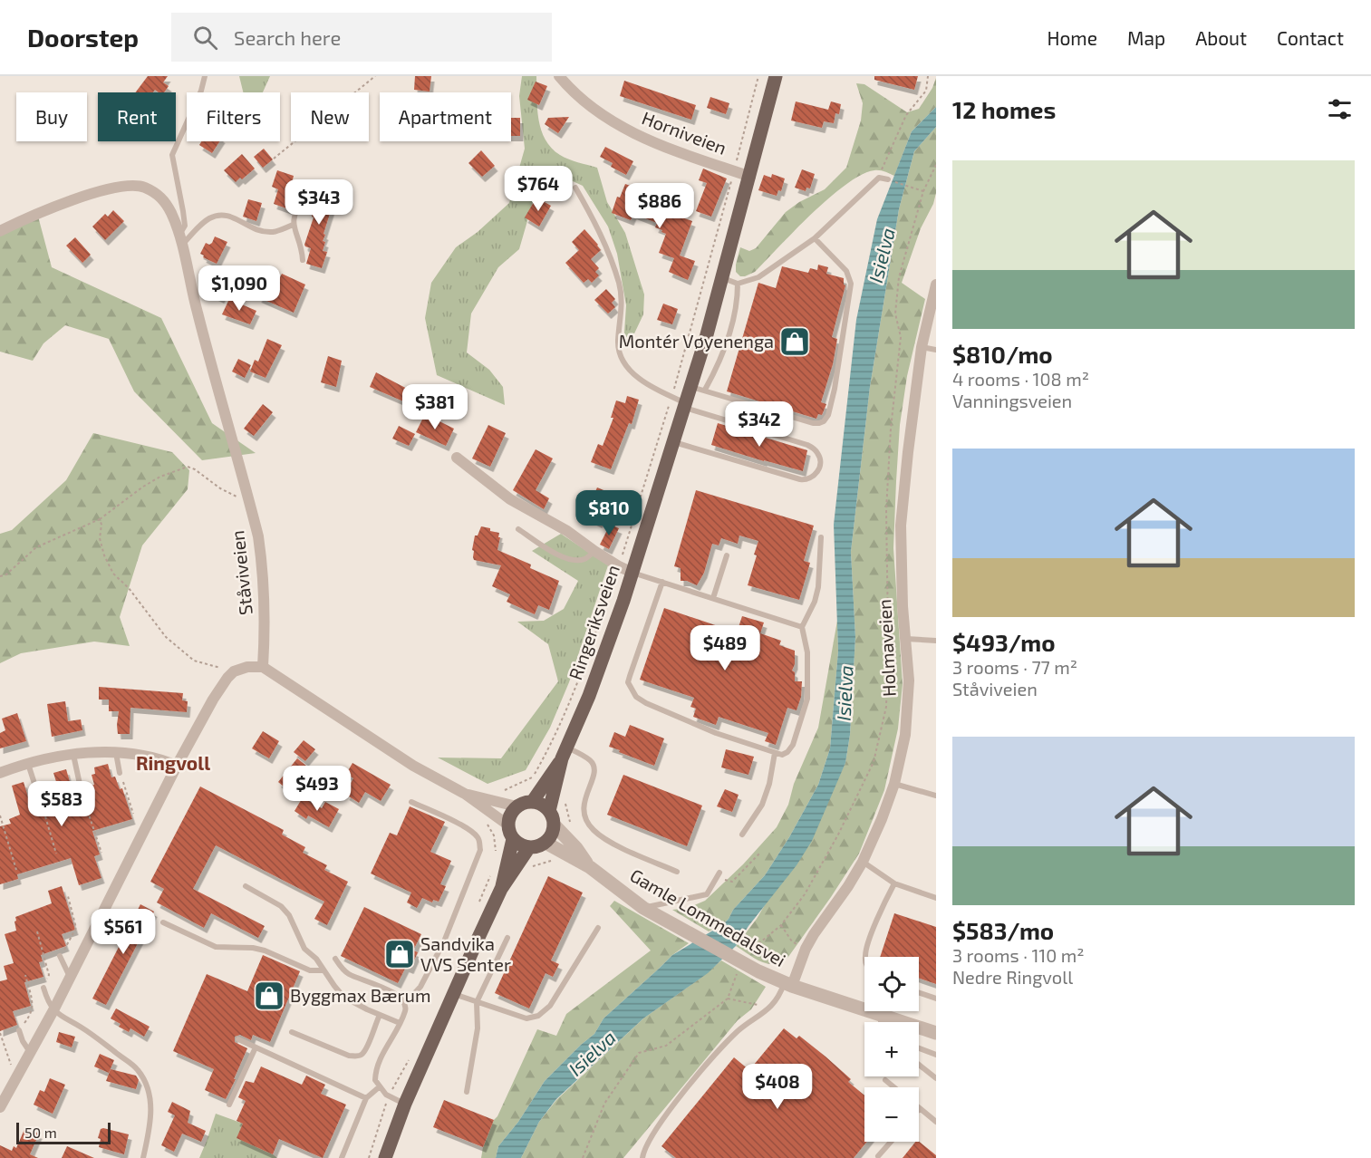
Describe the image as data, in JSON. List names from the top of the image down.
{
  "streets": {
    "main road": ["Ringeriksveien"],
    "street": [
      "Horniveien",
      "Ståviveien",
      "Holmaveien",
      "Gamle Lommedalsvei"
    ]
  },
  "crossings": [
    ["Horniveien", "Ringeriksveien"],
    ["Ringeriksveien", "Gamle Lommedalsvei"],
    ["Holmaveien", "Gamle Lommedalsvei"]
  ],
  "districts": ["Ringvoll"],
  "water": ["Isielva"],
  "places": {
    "shop": ["Montér Vøyenenga", "Sandvika VVS Senter", "Byggmax Bærum"]
  },
  "scale_bar": "50 m",
  "page": {
    "header": "Doorstep",
    "search": "Search here",
    "nav": [
      "Home",
      "Map",
      "About",
      "Contact"
    ],
    "heading": "12 homes",
    "chip": [
      "Buy",
      "Rent",
      "Filters",
      "New",
      "Apartment"
    ],
    "list": [
      {
        "name": "$810/mo",
        "note": "4 rooms · 108 m² · Vanningsveien"
      },
      {
        "name": "$493/mo",
        "note": "3 rooms · 77 m² · Ståviveien"
      },
      {
        "name": "$583/mo",
        "note": "3 rooms · 110 m² · Nedre Ringvoll"
      }
    ],
    "price": [
      "$764",
      "$343",
      "$886",
      "$1,090",
      "$381",
      "$342",
      "$810",
      "$489",
      "$493",
      "$583",
      "$561",
      "$408"
    ],
    "map_buttons": ["+", "−"],
    "scale": "50 m"
  }
}
